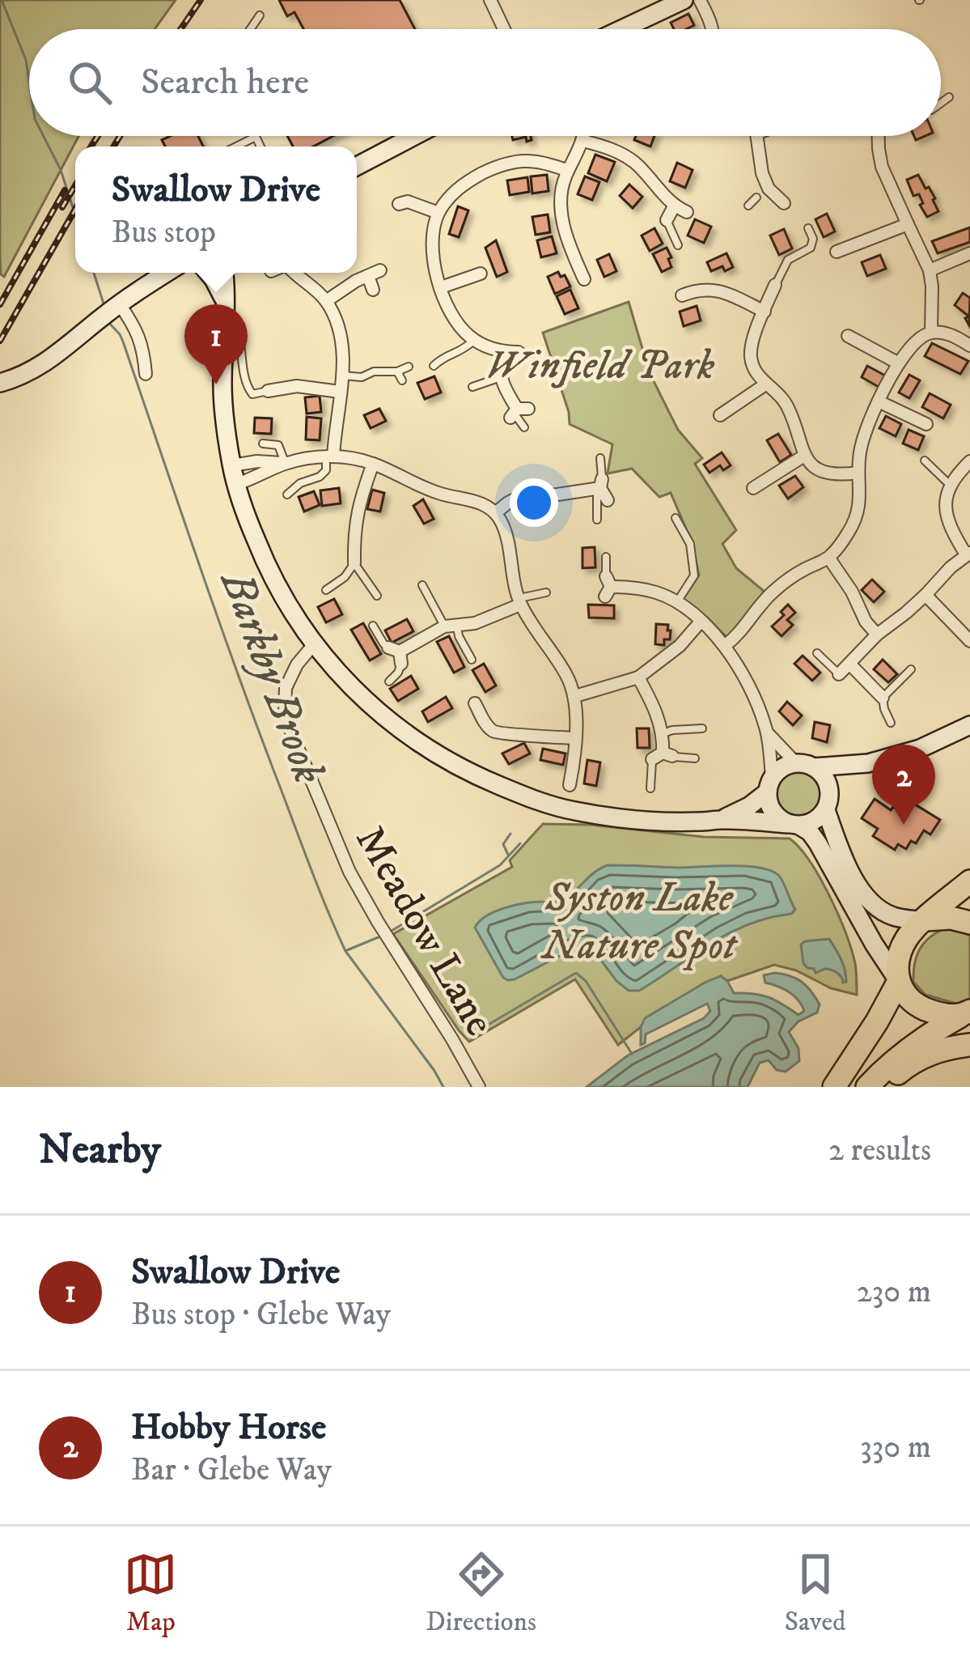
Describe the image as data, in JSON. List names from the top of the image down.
{
  "streets": {
    "street": ["Meadow Lane"]
  },
  "water": ["Barkby Brook"],
  "parks": ["Winfield Park", "Syston Lake Nature Spot"],
  "page": {
    "search": "Search here",
    "popup": ["Swallow Drive", "Bus stop"],
    "pins": ["1", "2"],
    "heading": ["Nearby", "2 results"],
    "list": [
      {
        "mark": "1",
        "name": "Swallow Drive",
        "note": "Bus stop · Glebe Way",
        "value": "230 m"
      },
      {
        "mark": "2",
        "name": "Hobby Horse",
        "note": "Bar · Glebe Way",
        "value": "330 m"
      }
    ],
    "nav": ["Map", "Directions", "Saved"]
  }
}
